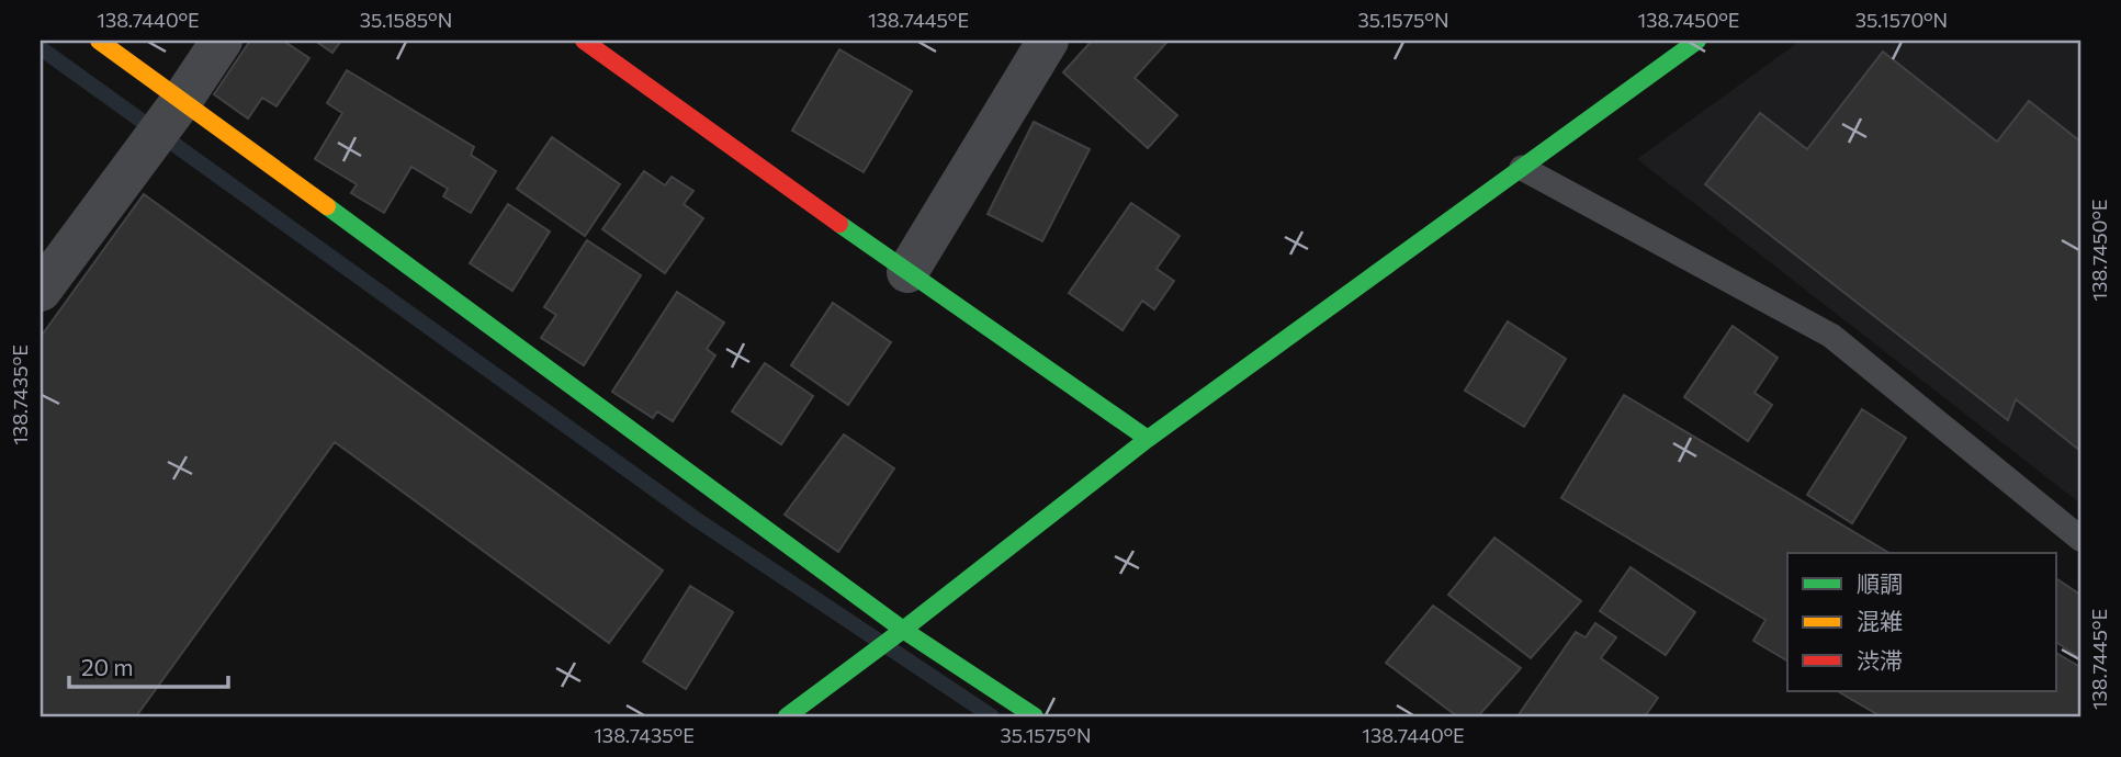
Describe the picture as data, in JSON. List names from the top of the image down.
{
  "legend": ["順調", "混雑", "渋滞"],
  "scale_bar": "20 m",
  "coordinates": [
    "138.7440°E",
    "35.1585°N",
    "138.7445°E",
    "35.1575°N",
    "138.7450°E",
    "35.1570°N",
    "138.7435°E"
  ]
}
